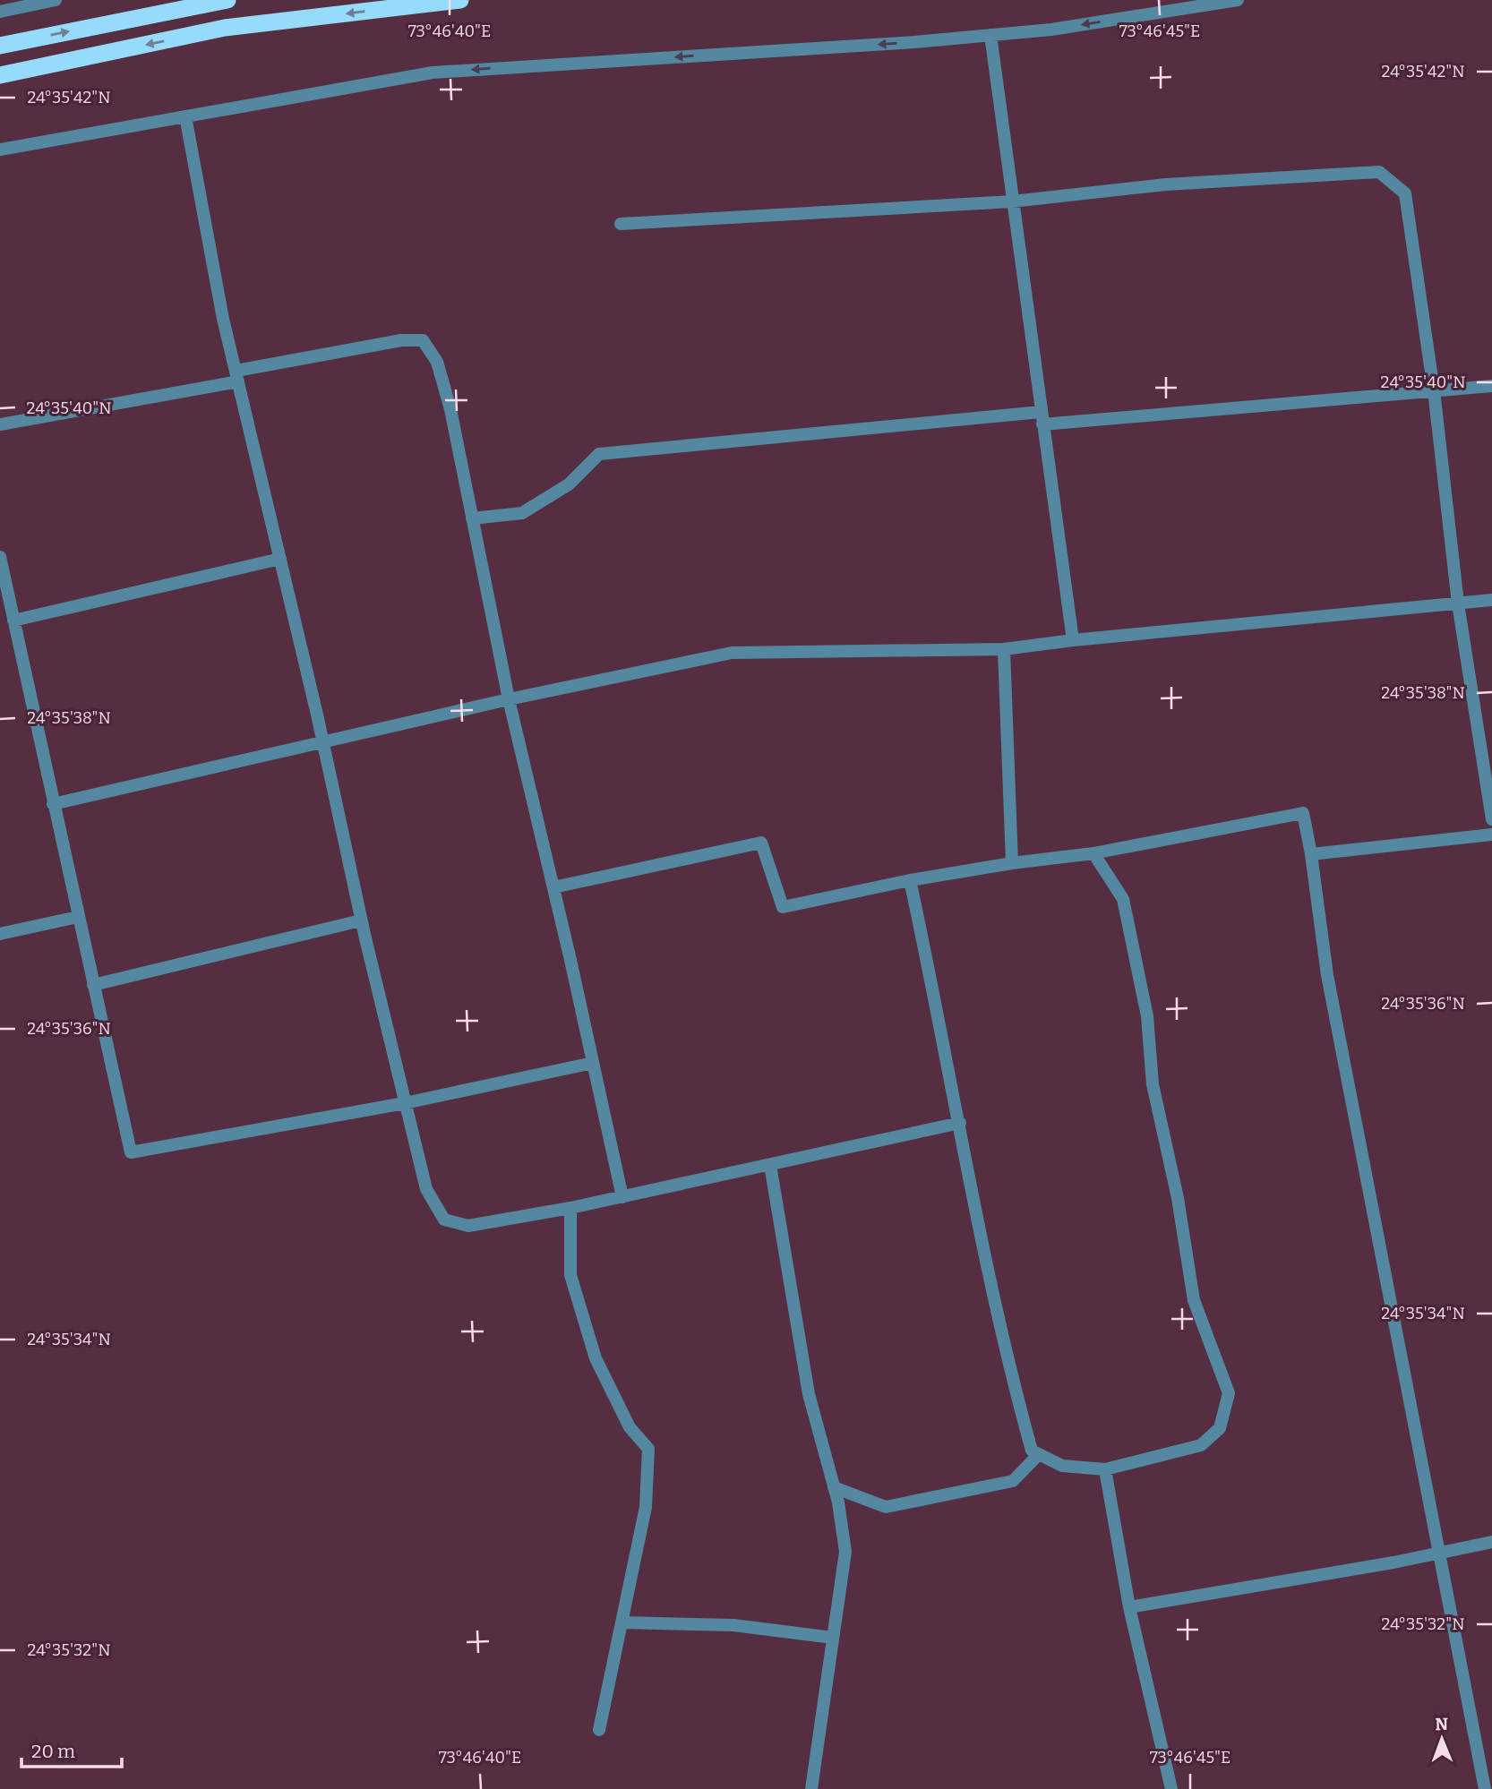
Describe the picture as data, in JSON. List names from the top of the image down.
{
  "scale_bar": "20 m",
  "north": "top",
  "coordinates": [
    "73°46'40\"E",
    "73°46'45\"E",
    "24°35'42\"N",
    "24°35'40\"N",
    "24°35'38\"N",
    "24°35'36\"N",
    "24°35'34\"N",
    "24°35'32\"N"
  ]
}
